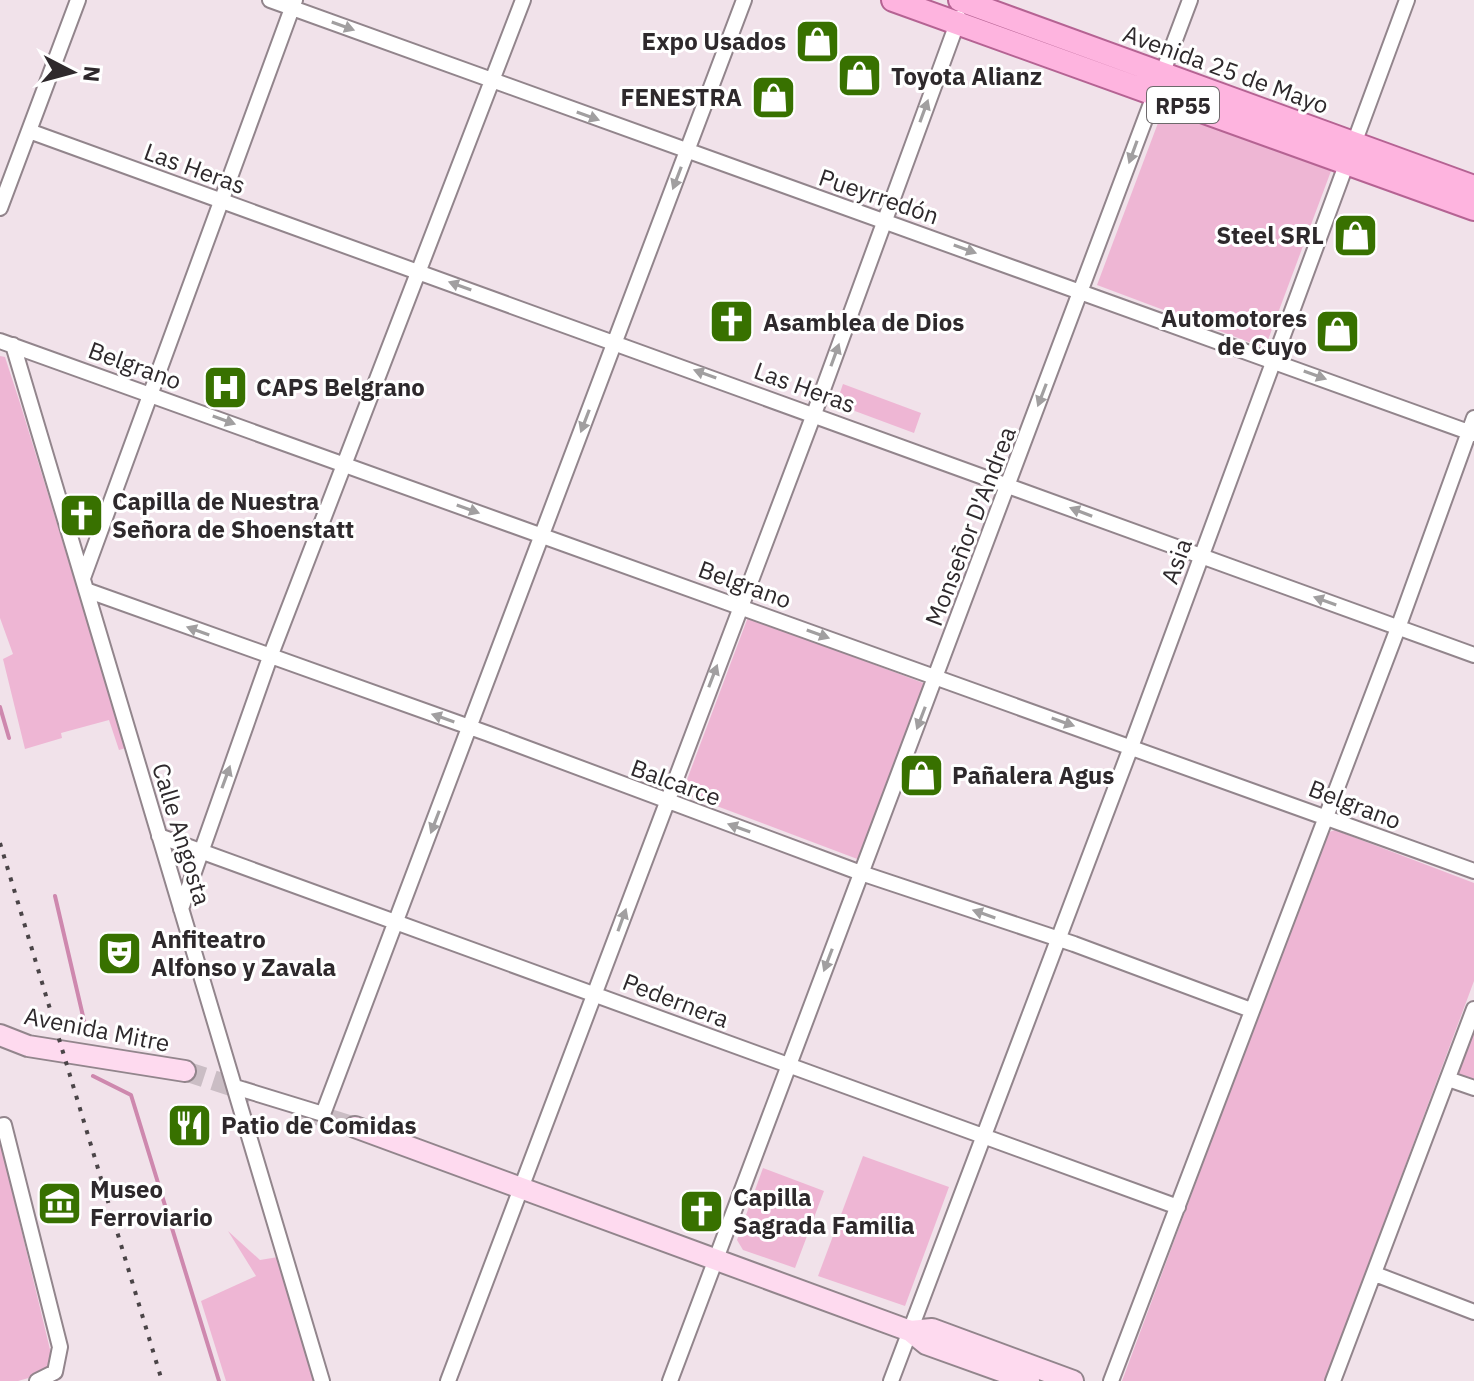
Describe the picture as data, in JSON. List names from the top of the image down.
{
  "streets": {
    "main road": ["Avenida 25 de Mayo", "RP55", "Avenida Mitre"],
    "street": [
      "Las Heras",
      "Pueyrredón",
      "Belgrano",
      "Monseñor D'Andrea",
      "Asia",
      "Balcarce",
      "Calle Angosta",
      "Pedernera"
    ]
  },
  "crossings": [
    ["Avenida 25 de Mayo", "Monseñor D'Andrea"],
    ["Avenida 25 de Mayo", "Asia"],
    ["Las Heras", "Monseñor D'Andrea"],
    ["Las Heras", "Asia"],
    ["Pueyrredón", "Monseñor D'Andrea"],
    ["Pueyrredón", "Asia"],
    ["Belgrano", "Monseñor D'Andrea"],
    ["Belgrano", "Asia"],
    ["Belgrano", "Calle Angosta"],
    ["Monseñor D'Andrea", "Balcarce"],
    ["Monseñor D'Andrea", "Pedernera"],
    ["Asia", "Balcarce"],
    ["Asia", "Pedernera"],
    ["Balcarce", "Calle Angosta"],
    ["Calle Angosta", "Pedernera"]
  ],
  "one_way": [
    "Las Heras",
    "Pueyrredón",
    "Belgrano",
    "Monseñor D'Andrea",
    "Balcarce"
  ],
  "places": {
    "shop": [
      "Expo Usados",
      "Toyota Alianz",
      "FENESTRA",
      "Steel SRL",
      "Automotores de Cuyo",
      "Pañalera Agus"
    ],
    "church": ["Asamblea de Dios", "Capilla de Nuestra Señora de Shoenstatt", "Capilla Sagrada Familia"],
    "hospital": ["CAPS Belgrano"],
    "theatre": ["Anfiteatro Alfonso y Zavala"],
    "restaurant": ["Patio de Comidas"],
    "museum": ["Museo Ferroviario"]
  },
  "north": "right"
}
